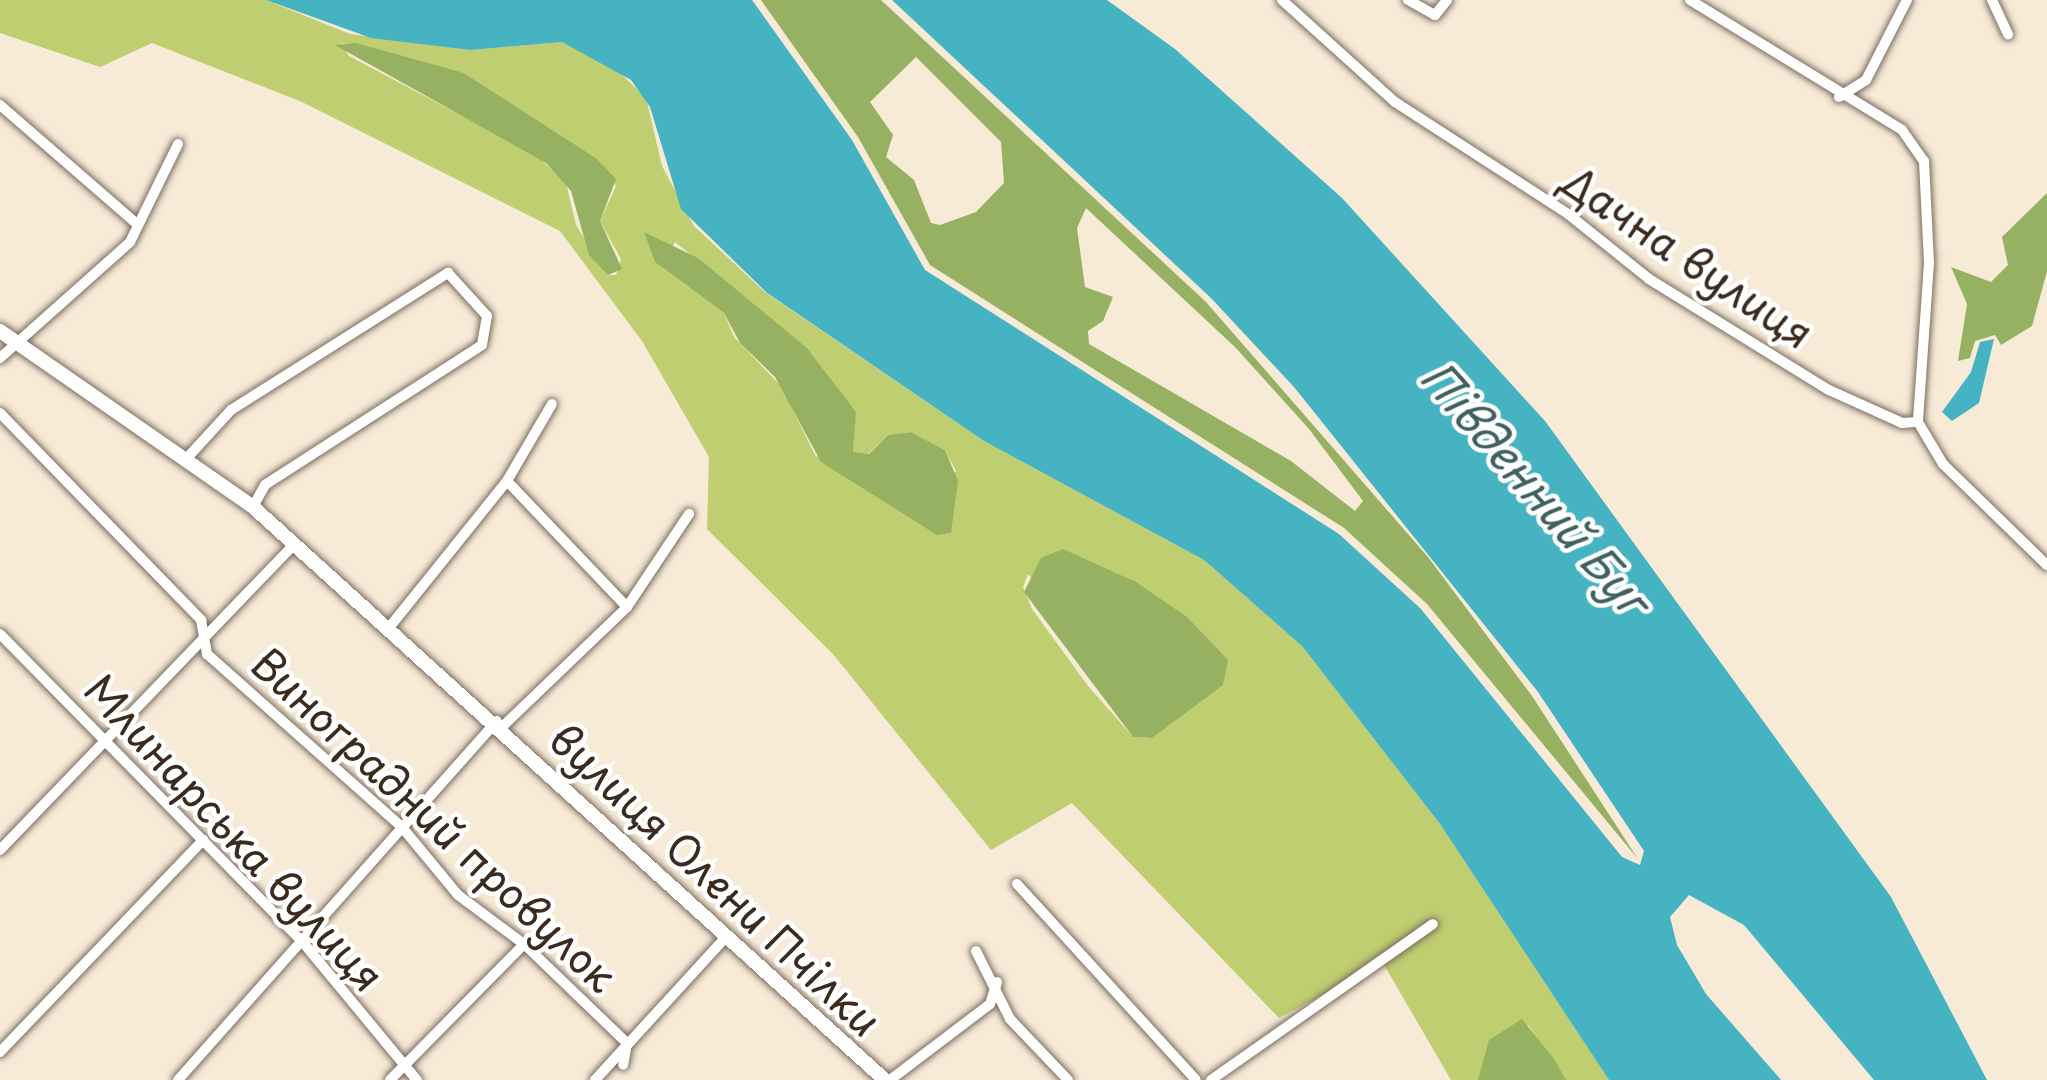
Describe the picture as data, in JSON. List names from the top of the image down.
{
  "streets": {
    "street": [
      "Дачна вулиця",
      "Виноградний провулок",
      "Млинарська вулиця",
      "вулиця Олени Пчілки"
    ]
  },
  "water": ["Південний Буг"]
}
